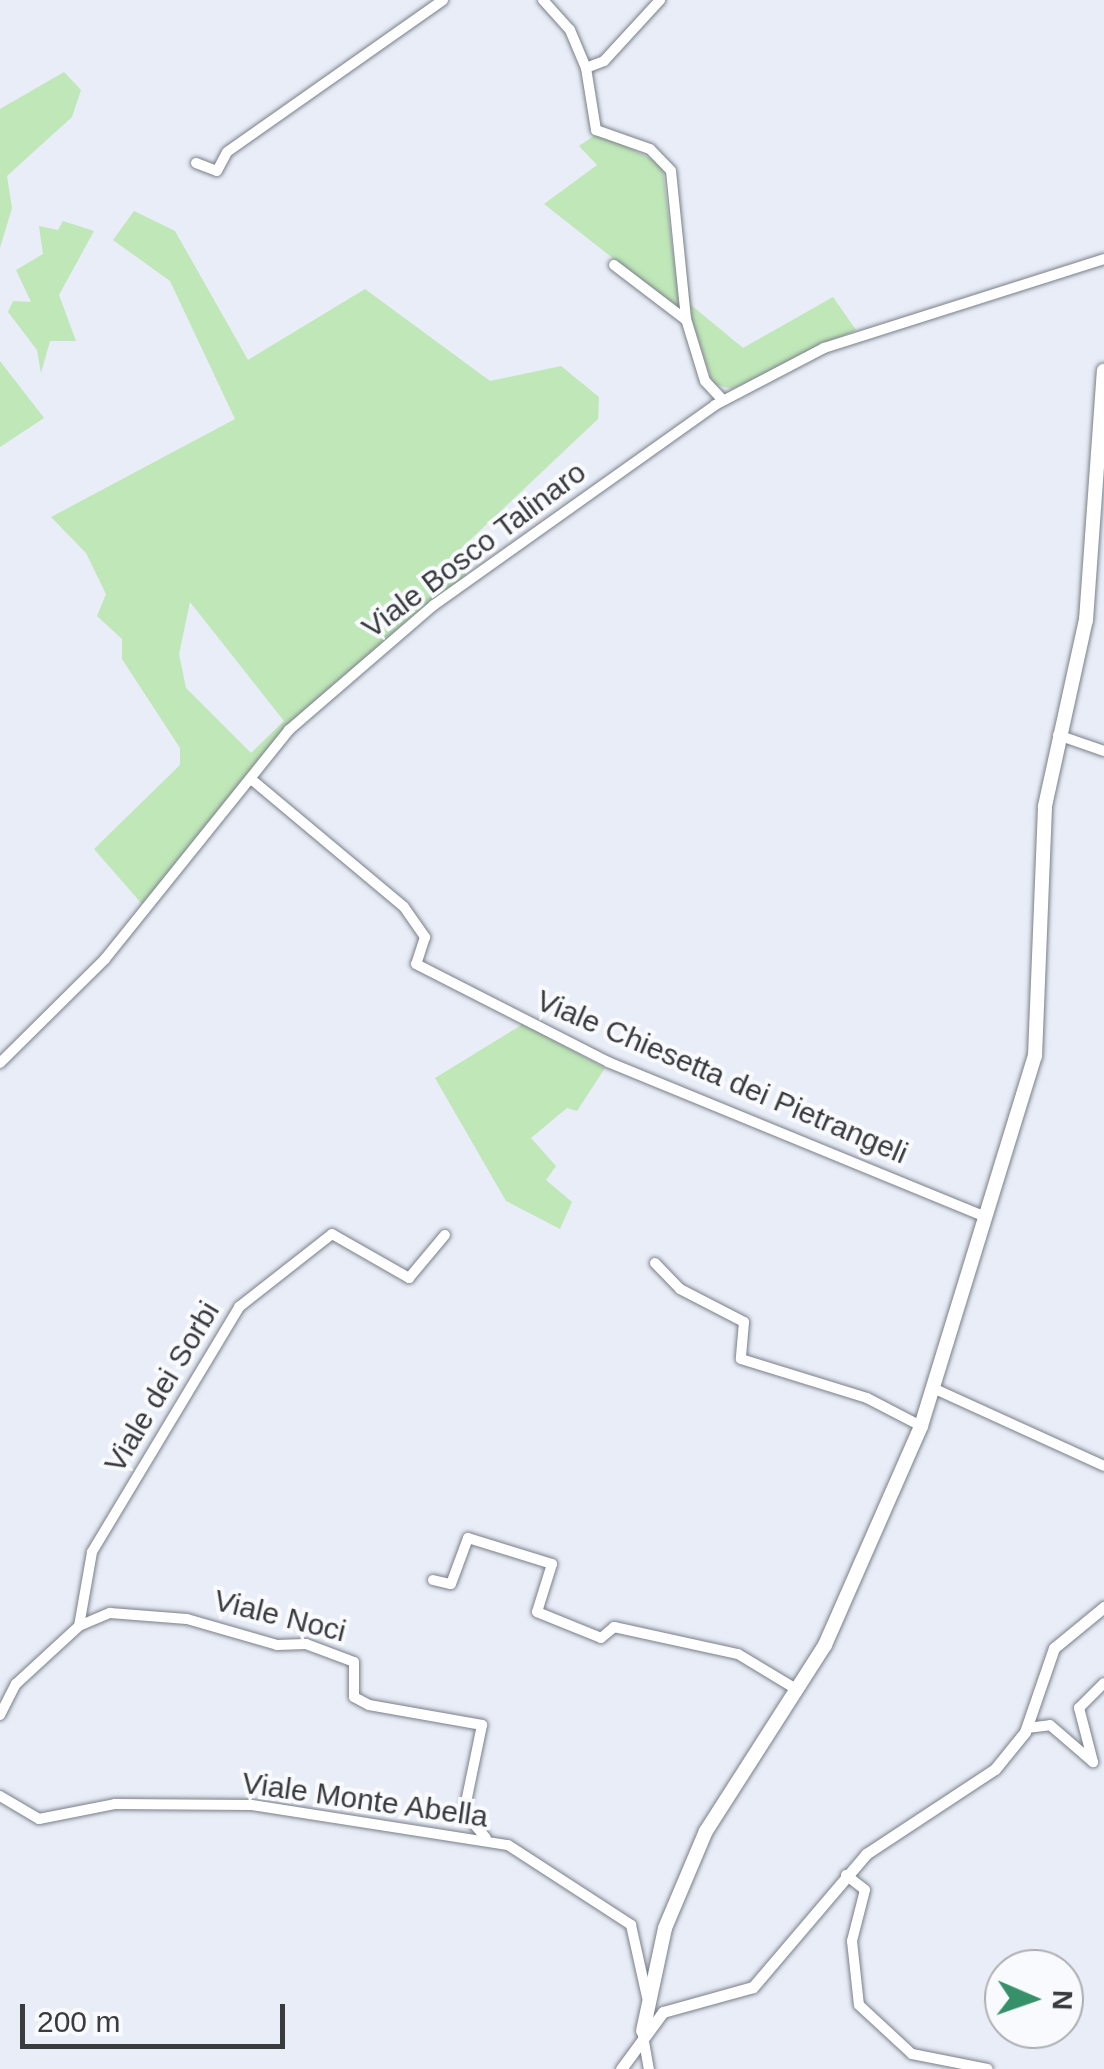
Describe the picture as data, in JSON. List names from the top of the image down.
{
  "streets": {
    "street": [
      "Viale Bosco Talinaro",
      "Viale Chiesetta dei Pietrangeli",
      "Viale dei Sorbi",
      "Viale Noci",
      "Viale Monte Abella"
    ]
  },
  "crossings": [
    ["Viale Bosco Talinaro", "Viale Chiesetta dei Pietrangeli"],
    ["Viale dei Sorbi", "Viale Noci"],
    ["Viale Noci", "Viale Monte Abella"]
  ],
  "scale_bar": "200 m",
  "north": "right"
}
